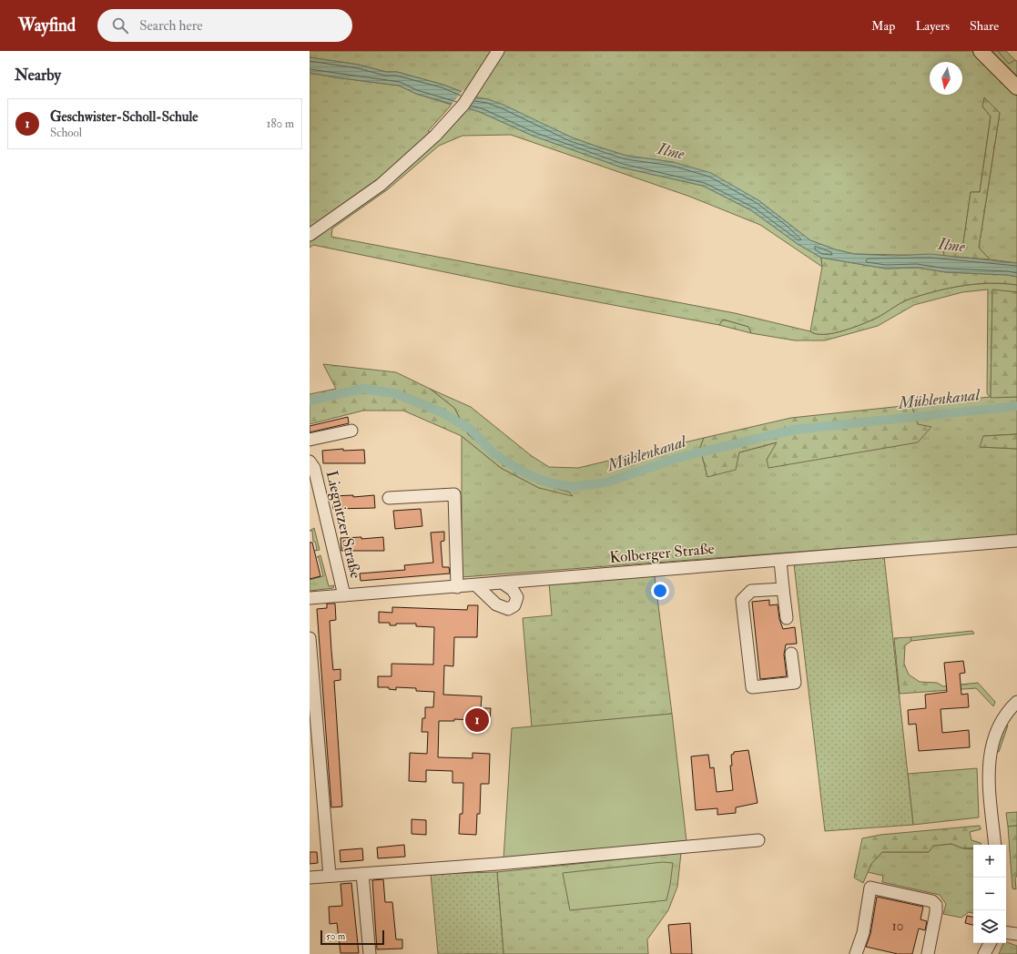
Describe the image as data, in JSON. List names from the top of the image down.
{
  "streets": {
    "street": ["Liegnitzer Straße", "Kolberger Straße"]
  },
  "crossings": [
    ["Liegnitzer Straße", "Kolberger Straße"]
  ],
  "water": ["Ilme", "Mühlenkanal"],
  "house_numbers": ["10"],
  "scale_bar": "50 m",
  "north": "bottom",
  "page": {
    "header": "Wayfind",
    "search": "Search here",
    "nav": ["Map", "Layers", "Share"],
    "heading": "Nearby",
    "list": [
      {
        "mark": "1",
        "name": "Geschwister-Scholl-Schule",
        "note": "School",
        "value": "180 m"
      }
    ],
    "pins": "1",
    "map_buttons": ["+", "−"],
    "scale": "50 m"
  }
}
